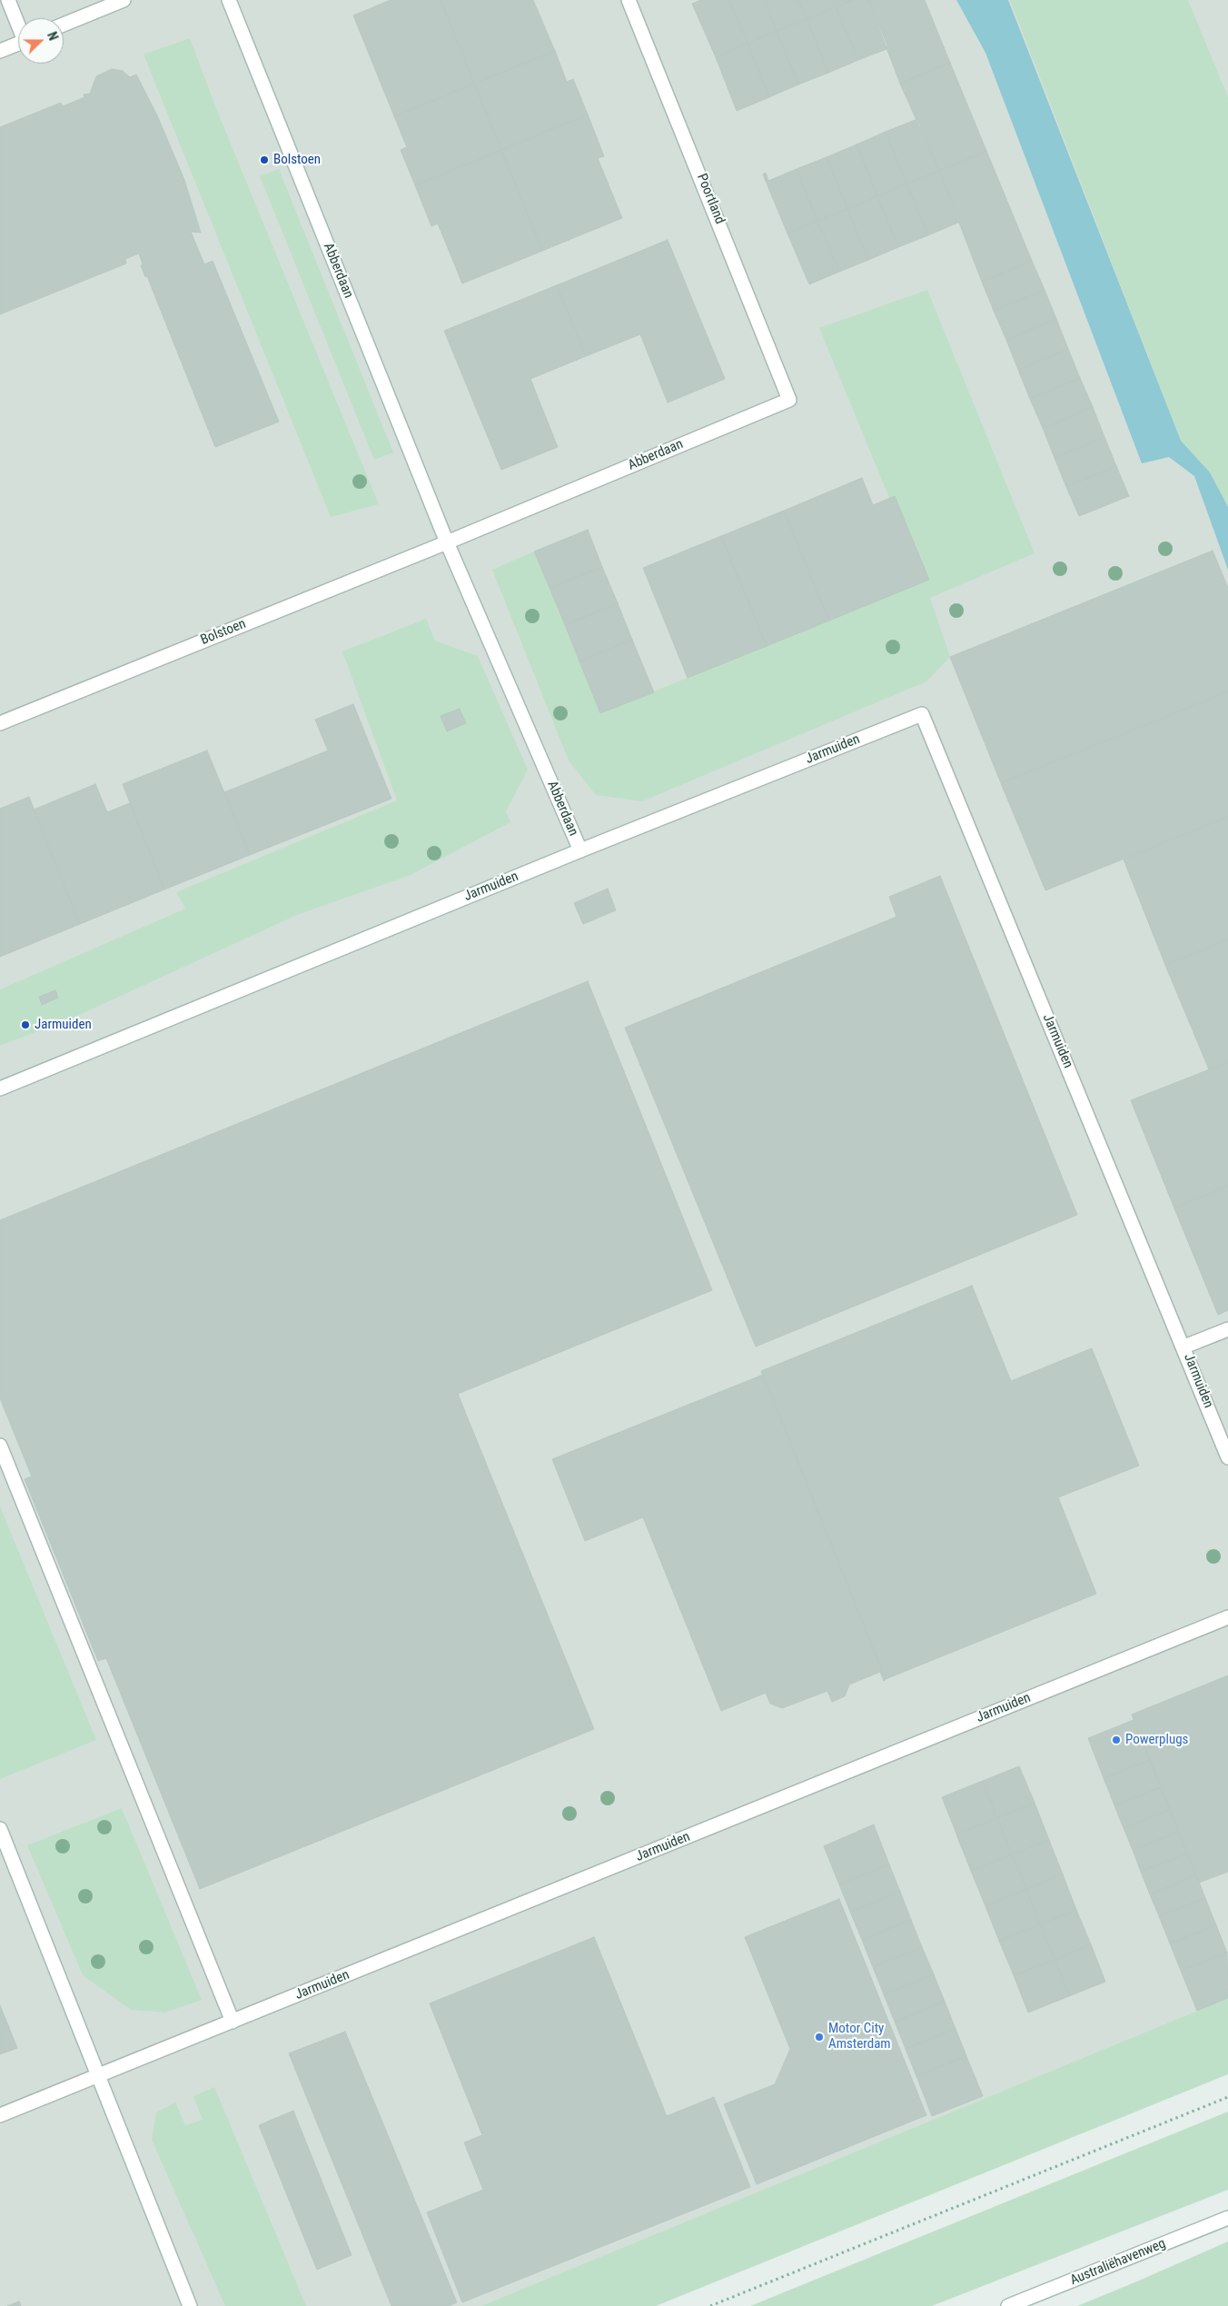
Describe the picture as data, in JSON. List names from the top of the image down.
{
  "streets": {
    "street": [
      "Poortland",
      "Abberdaan",
      "Bolstoen",
      "Jarmuiden",
      "Australiëhavenweg"
    ]
  },
  "crossings": [
    ["Poortland", "Abberdaan"],
    ["Abberdaan", "Bolstoen"],
    ["Abberdaan", "Jarmuiden"]
  ],
  "places": [
    "Bolstoen",
    "Jarmuiden",
    "Powerplugs",
    "Motor City Amsterdam"
  ],
  "north": "right"
}
